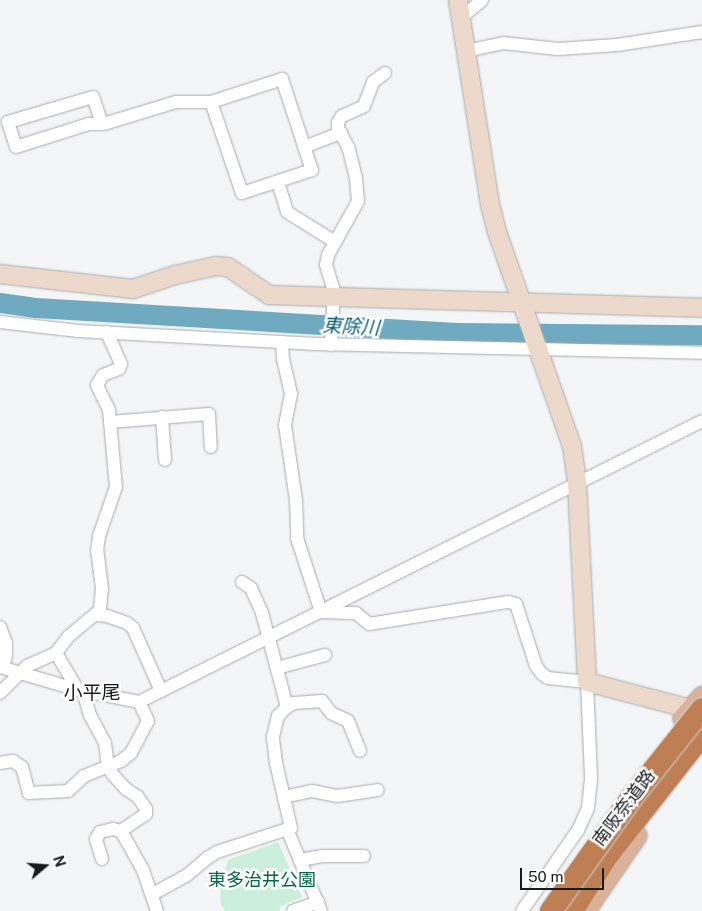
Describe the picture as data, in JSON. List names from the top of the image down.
{
  "streets": {
    "highway": ["南阪奈道路"]
  },
  "districts": ["小平尾"],
  "water": ["東除川"],
  "parks": ["東多治井公園"],
  "scale_bar": "50 m",
  "north": "right"
}
